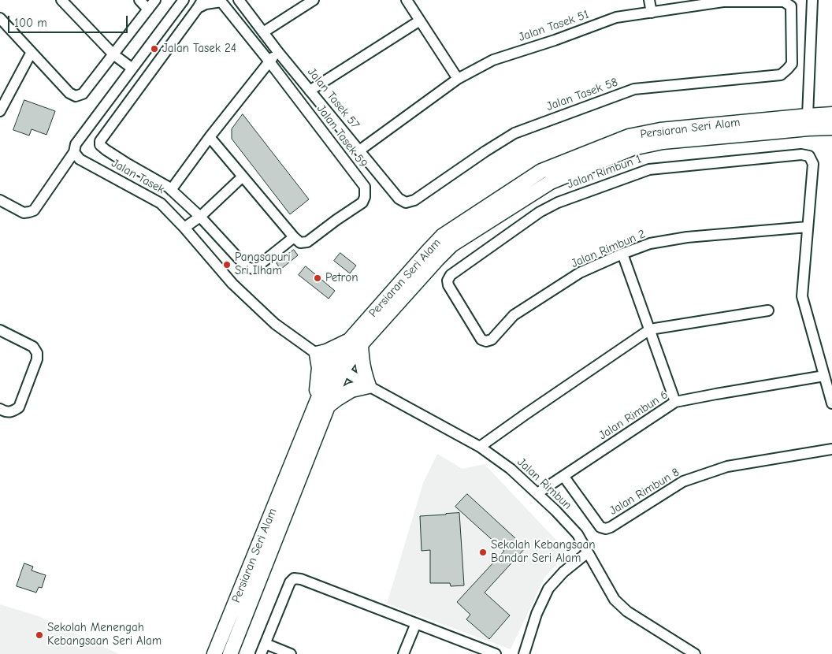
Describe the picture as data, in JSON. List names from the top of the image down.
{
  "streets": {
    "main road": ["Persiaran Seri Alam"],
    "street": [
      "Jalan Tasek 51",
      "Jalan Tasek 58",
      "Jalan Tasek 57",
      "Jalan Tasek 59",
      "Jalan Rimbun 1",
      "Jalan Tasek",
      "Jalan Rimbun 2",
      "Jalan Rimbun 6",
      "Jalan Rimbun",
      "Jalan Rimbun 8"
    ]
  },
  "crossings": [
    ["Jalan Tasek 51", "Jalan Tasek 58"],
    ["Jalan Tasek 51", "Jalan Tasek 57"],
    ["Jalan Tasek 58", "Jalan Tasek 57"],
    ["Persiaran Seri Alam", "Jalan Tasek"],
    ["Persiaran Seri Alam", "Jalan Rimbun"],
    ["Jalan Rimbun 1", "Jalan Rimbun 2"],
    ["Jalan Tasek", "Jalan Rimbun"],
    ["Jalan Rimbun 6", "Jalan Rimbun"],
    ["Jalan Rimbun 6", "Jalan Rimbun 8"]
  ],
  "places": [
    "Jalan Tasek 24",
    "Pangsapuri Sri Ilham",
    "Petron",
    "Sekolah Kebangsaan Bandar Seri Alam",
    "Sekolah Menengah Kebangsaan Seri Alam"
  ],
  "scale_bar": "100 m"
}
